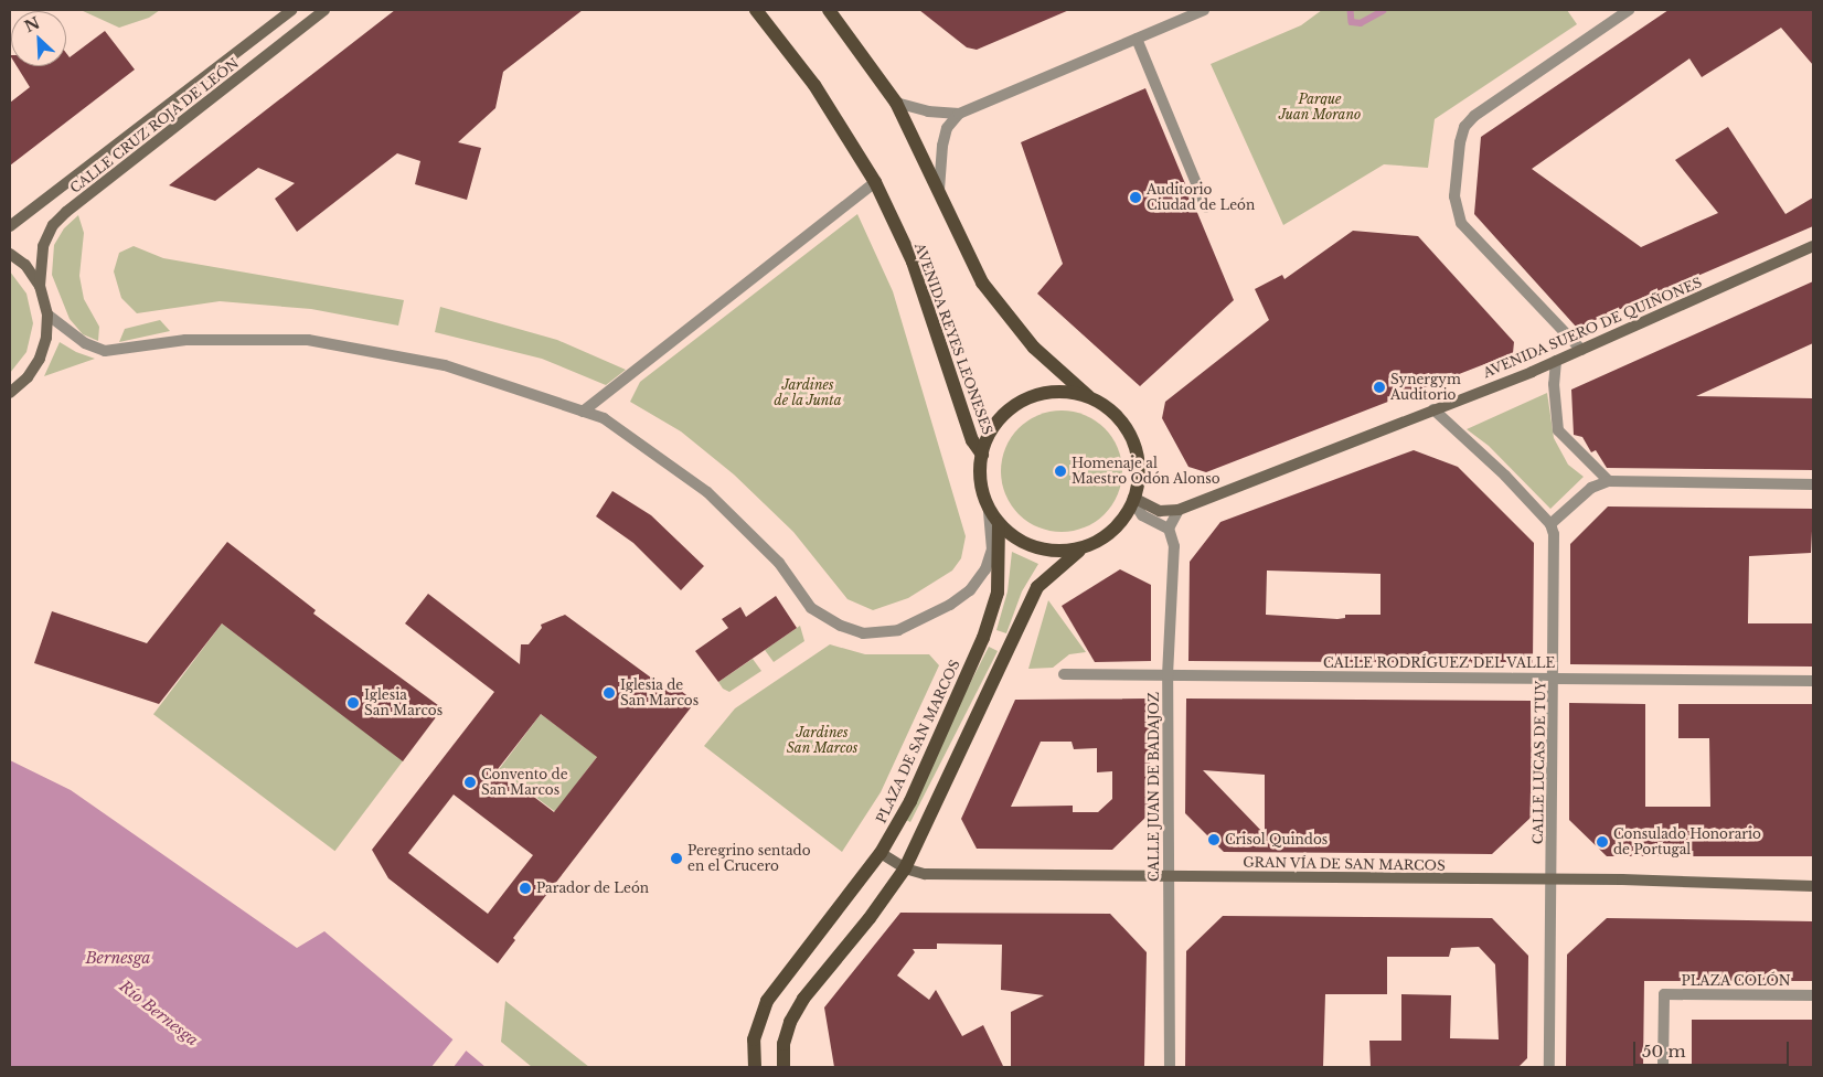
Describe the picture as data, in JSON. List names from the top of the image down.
{
  "streets": {
    "main road": ["AVENIDA REYES LEONESES", "PLAZA DE SAN MARCOS"],
    "street": [
      "CALLE CRUZ ROJA DE LEÓN",
      "AVENIDA SUERO DE QUIÑONES",
      "CALLE RODRÍGUEZ DEL VALLE",
      "CALLE LUCAS DE TUY",
      "CALLE JUAN DE BADAJOZ",
      "GRAN VÍA DE SAN MARCOS",
      "PLAZA COLÓN"
    ]
  },
  "crossings": [
    ["AVENIDA SUERO DE QUIÑONES", "AVENIDA REYES LEONESES"],
    ["AVENIDA SUERO DE QUIÑONES", "PLAZA DE SAN MARCOS"],
    ["AVENIDA REYES LEONESES", "PLAZA DE SAN MARCOS"],
    ["CALLE RODRÍGUEZ DEL VALLE", "CALLE LUCAS DE TUY"],
    ["CALLE RODRÍGUEZ DEL VALLE", "CALLE JUAN DE BADAJOZ"],
    ["PLAZA DE SAN MARCOS", "GRAN VÍA DE SAN MARCOS"],
    ["CALLE LUCAS DE TUY", "GRAN VÍA DE SAN MARCOS"],
    ["CALLE JUAN DE BADAJOZ", "GRAN VÍA DE SAN MARCOS"]
  ],
  "water": ["Bernesga", "Río Bernesga"],
  "parks": ["Parque Juan Morano", "Jardines de la Junta", "Jardines San Marcos"],
  "places": [
    "Auditorio Ciudad de León",
    "Synergym Auditorio",
    "Homenaje al Maestro Odón Alonso",
    "Iglesia de San Marcos",
    "Iglesia San Marcos",
    "Convento de San Marcos",
    "Crisol Quindos",
    "Consulado Honorario de Portugal",
    "Peregrino sentado en el Crucero",
    "Parador de León"
  ],
  "scale_bar": "50 m",
  "north": "top left"
}
